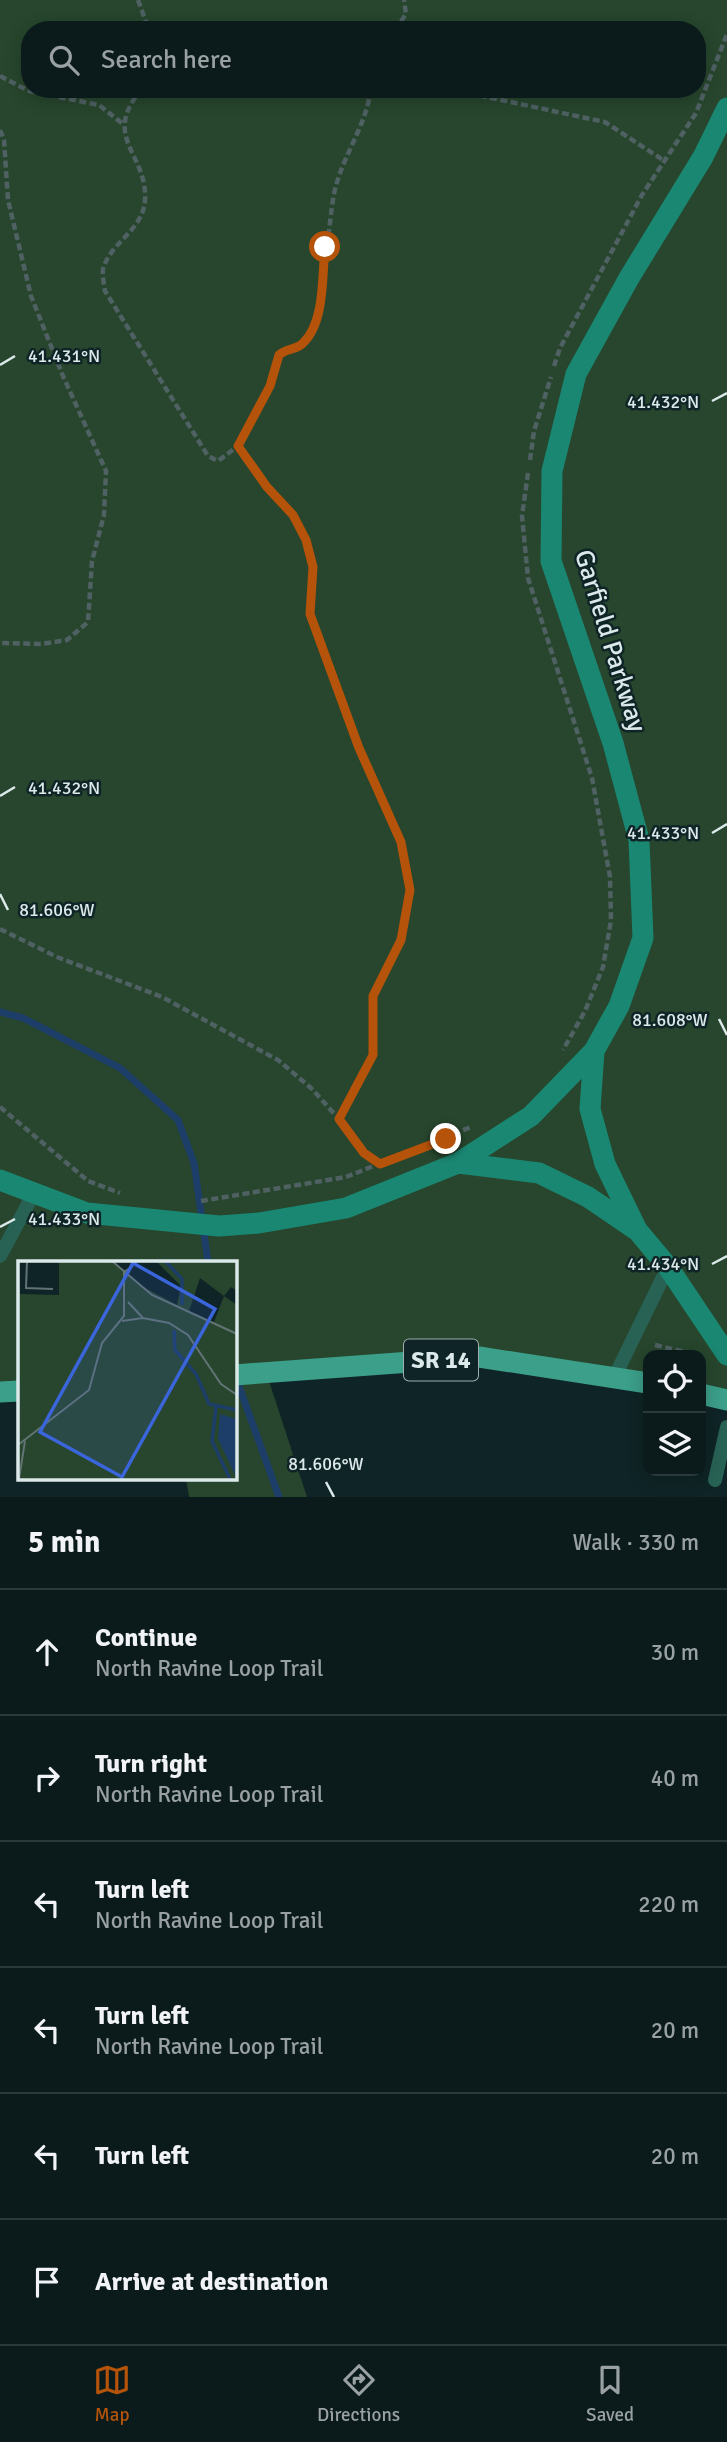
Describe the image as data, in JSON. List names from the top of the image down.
{
  "streets": {
    "main road": ["SR 14"],
    "street": ["Garfield Parkway"]
  },
  "page": {
    "search": "Search here",
    "heading": ["5 min", "Walk · 330 m"],
    "list": [
      ["Continue", "North Ravine Loop Trail", "30 m"],
      ["Turn right", "North Ravine Loop Trail", "40 m"],
      ["Turn left", "North Ravine Loop Trail", "220 m"],
      ["Turn left", "North Ravine Loop Trail", "20 m"],
      ["Turn left", "20 m"],
      "Arrive at destination"
    ],
    "nav": ["Map", "Directions", "Saved"]
  },
  "coordinates": [
    "41.431°N",
    "41.432°N",
    "41.433°N",
    "81.606°W",
    "81.608°W",
    "41.434°N"
  ]
}
